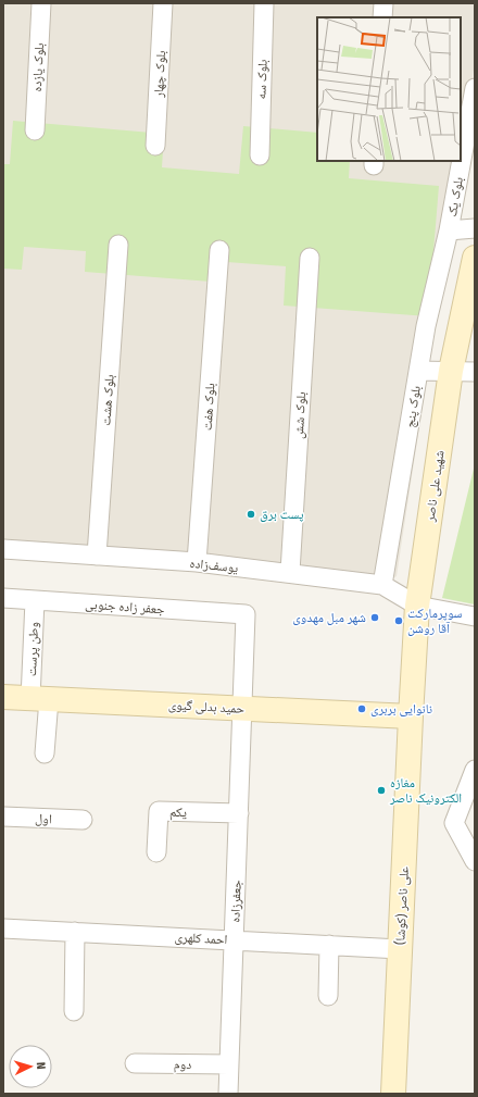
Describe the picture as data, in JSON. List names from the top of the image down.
{
  "streets": {
    "street": [
      "بلوک یازده",
      "بلوک چهار",
      "بلوک سه",
      "بلوک یک",
      "بلوک هشت",
      "بلوک هفت",
      "بلوک پنج",
      "بلوک شش",
      "شهید علی ناصر",
      "یوسف‌زاده",
      "جعفر زاده جنوبی",
      "وطن پرست",
      "حمید بدلی گیوی",
      "یکم",
      "اول",
      "جعفرزاده",
      "علی ناصر (کوشا)",
      "احمد کلهری",
      "دوم"
    ]
  },
  "crossings": [
    ["بلوک یک", "بلوک پنج"],
    ["بلوک هشت", "یوسف‌زاده"],
    ["بلوک هفت", "یوسف‌زاده"],
    ["بلوک پنج", "یوسف‌زاده"],
    ["بلوک شش", "یوسف‌زاده"],
    ["شهید علی ناصر", "یوسف‌زاده"],
    ["شهید علی ناصر", "حمید بدلی گیوی"],
    ["شهید علی ناصر", "علی ناصر (کوشا)"],
    ["جعفر زاده جنوبی", "وطن پرست"],
    ["جعفر زاده جنوبی", "جعفرزاده"],
    ["وطن پرست", "حمید بدلی گیوی"],
    ["حمید بدلی گیوی", "جعفرزاده"],
    ["حمید بدلی گیوی", "علی ناصر (کوشا)"],
    ["یکم", "جعفرزاده"],
    ["جعفرزاده", "احمد کلهری"],
    ["جعفرزاده", "دوم"],
    ["علی ناصر (کوشا)", "احمد کلهری"]
  ],
  "places": [
    "پست برق",
    "شهر مبل مهدوی",
    "سوپرمارکت آقا روشن",
    "نانوایی بربری",
    "مغازه الکترونیک ناصر"
  ],
  "north": "right"
}
